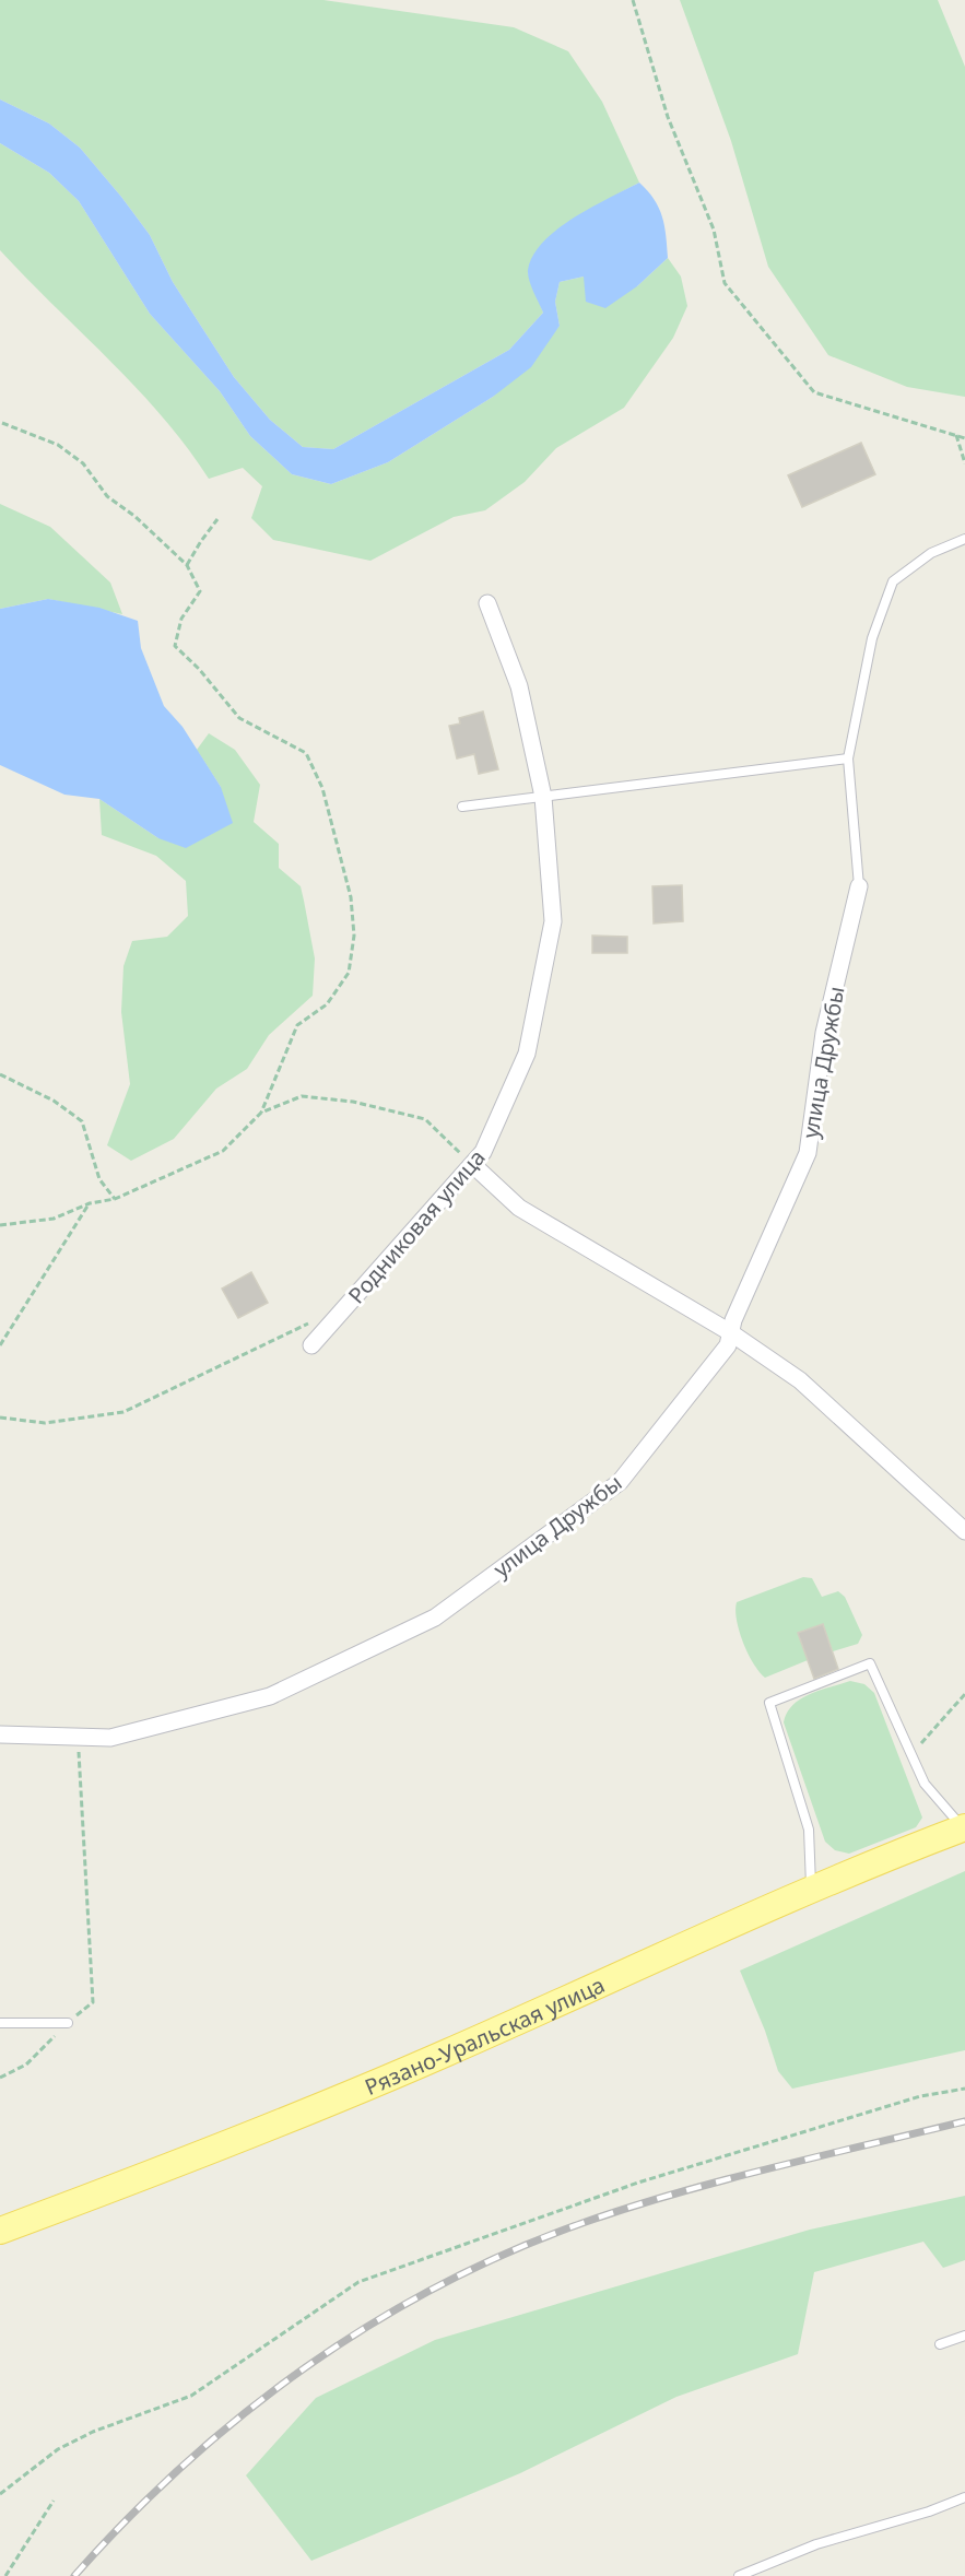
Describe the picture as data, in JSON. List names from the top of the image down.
{
  "streets": {
    "main road": ["Рязано-Уральская улица"],
    "street": ["улица Дружбы", "Родниковая улица"]
  }
}
